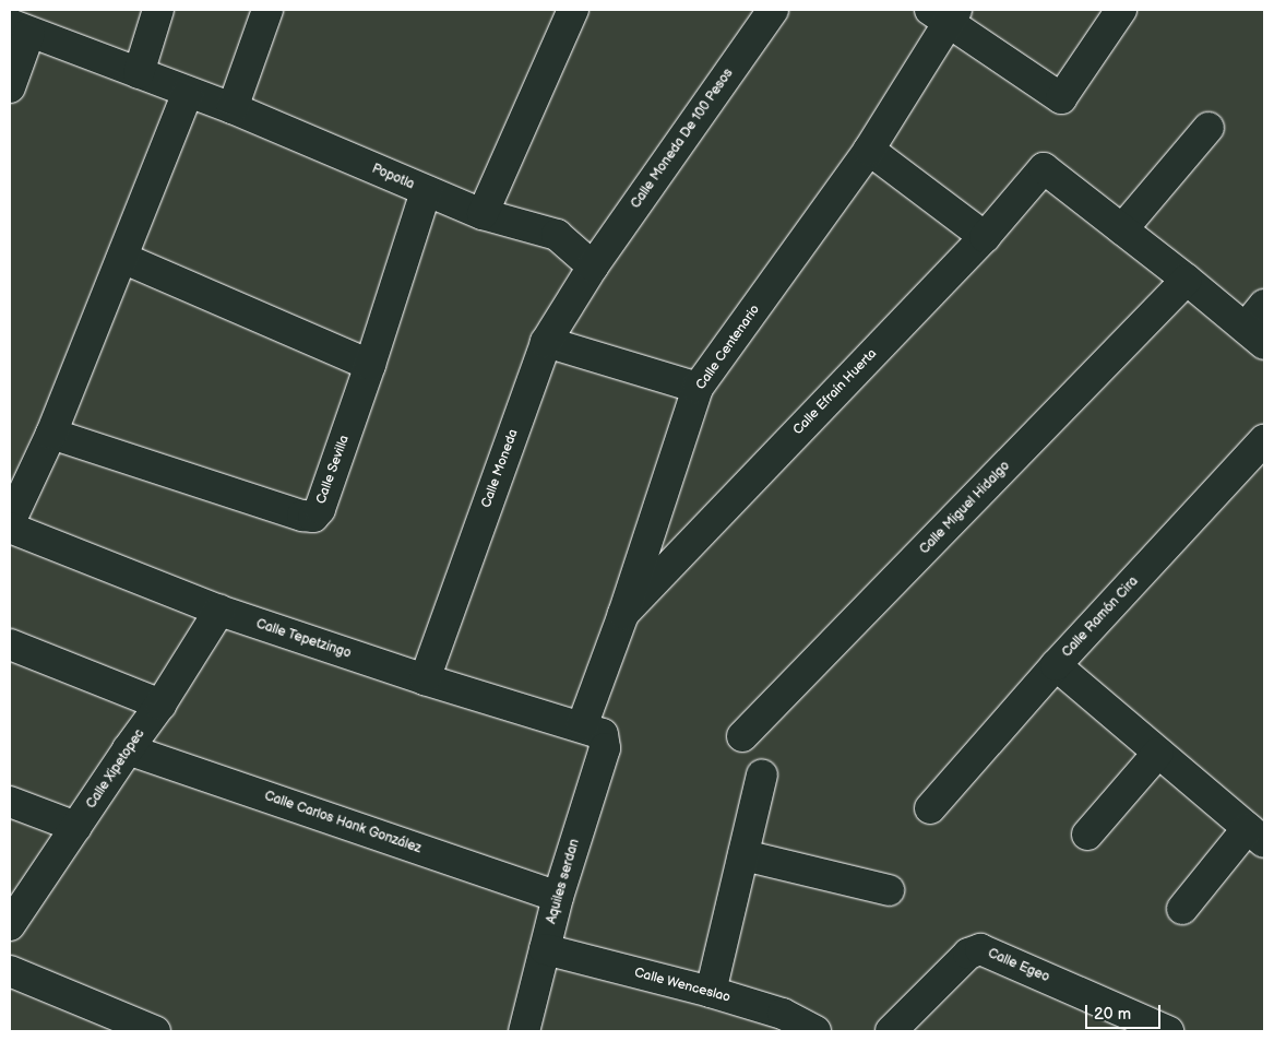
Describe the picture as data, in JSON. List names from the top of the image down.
{
  "streets": {
    "street": [
      "Calle Moneda De 100 Pesos",
      "Popotla",
      "Calle Centenario",
      "Calle Efraín Huerta",
      "Calle Moneda",
      "Calle Sevilla",
      "Calle Miguel Hidalgo",
      "Calle Ramón Cira",
      "Calle Tepetzingo",
      "Calle Xipetopec",
      "Calle Carlos Hank González",
      "Aquiles serdan",
      "Calle Egeo",
      "Calle Wenceslao"
    ]
  },
  "crossings": [
    ["Calle Moneda De 100 Pesos", "Popotla"],
    ["Calle Moneda De 100 Pesos", "Calle Moneda"],
    ["Popotla", "Calle Moneda"],
    ["Popotla", "Calle Sevilla"],
    ["Calle Centenario", "Calle Efraín Huerta"],
    ["Calle Centenario", "Calle Tepetzingo"],
    ["Calle Centenario", "Aquiles serdan"],
    ["Calle Moneda", "Calle Tepetzingo"],
    ["Calle Tepetzingo", "Calle Xipetopec"],
    ["Calle Tepetzingo", "Aquiles serdan"],
    ["Calle Xipetopec", "Calle Carlos Hank González"],
    ["Calle Carlos Hank González", "Aquiles serdan"],
    ["Aquiles serdan", "Calle Wenceslao"]
  ],
  "scale_bar": "20 m"
}
